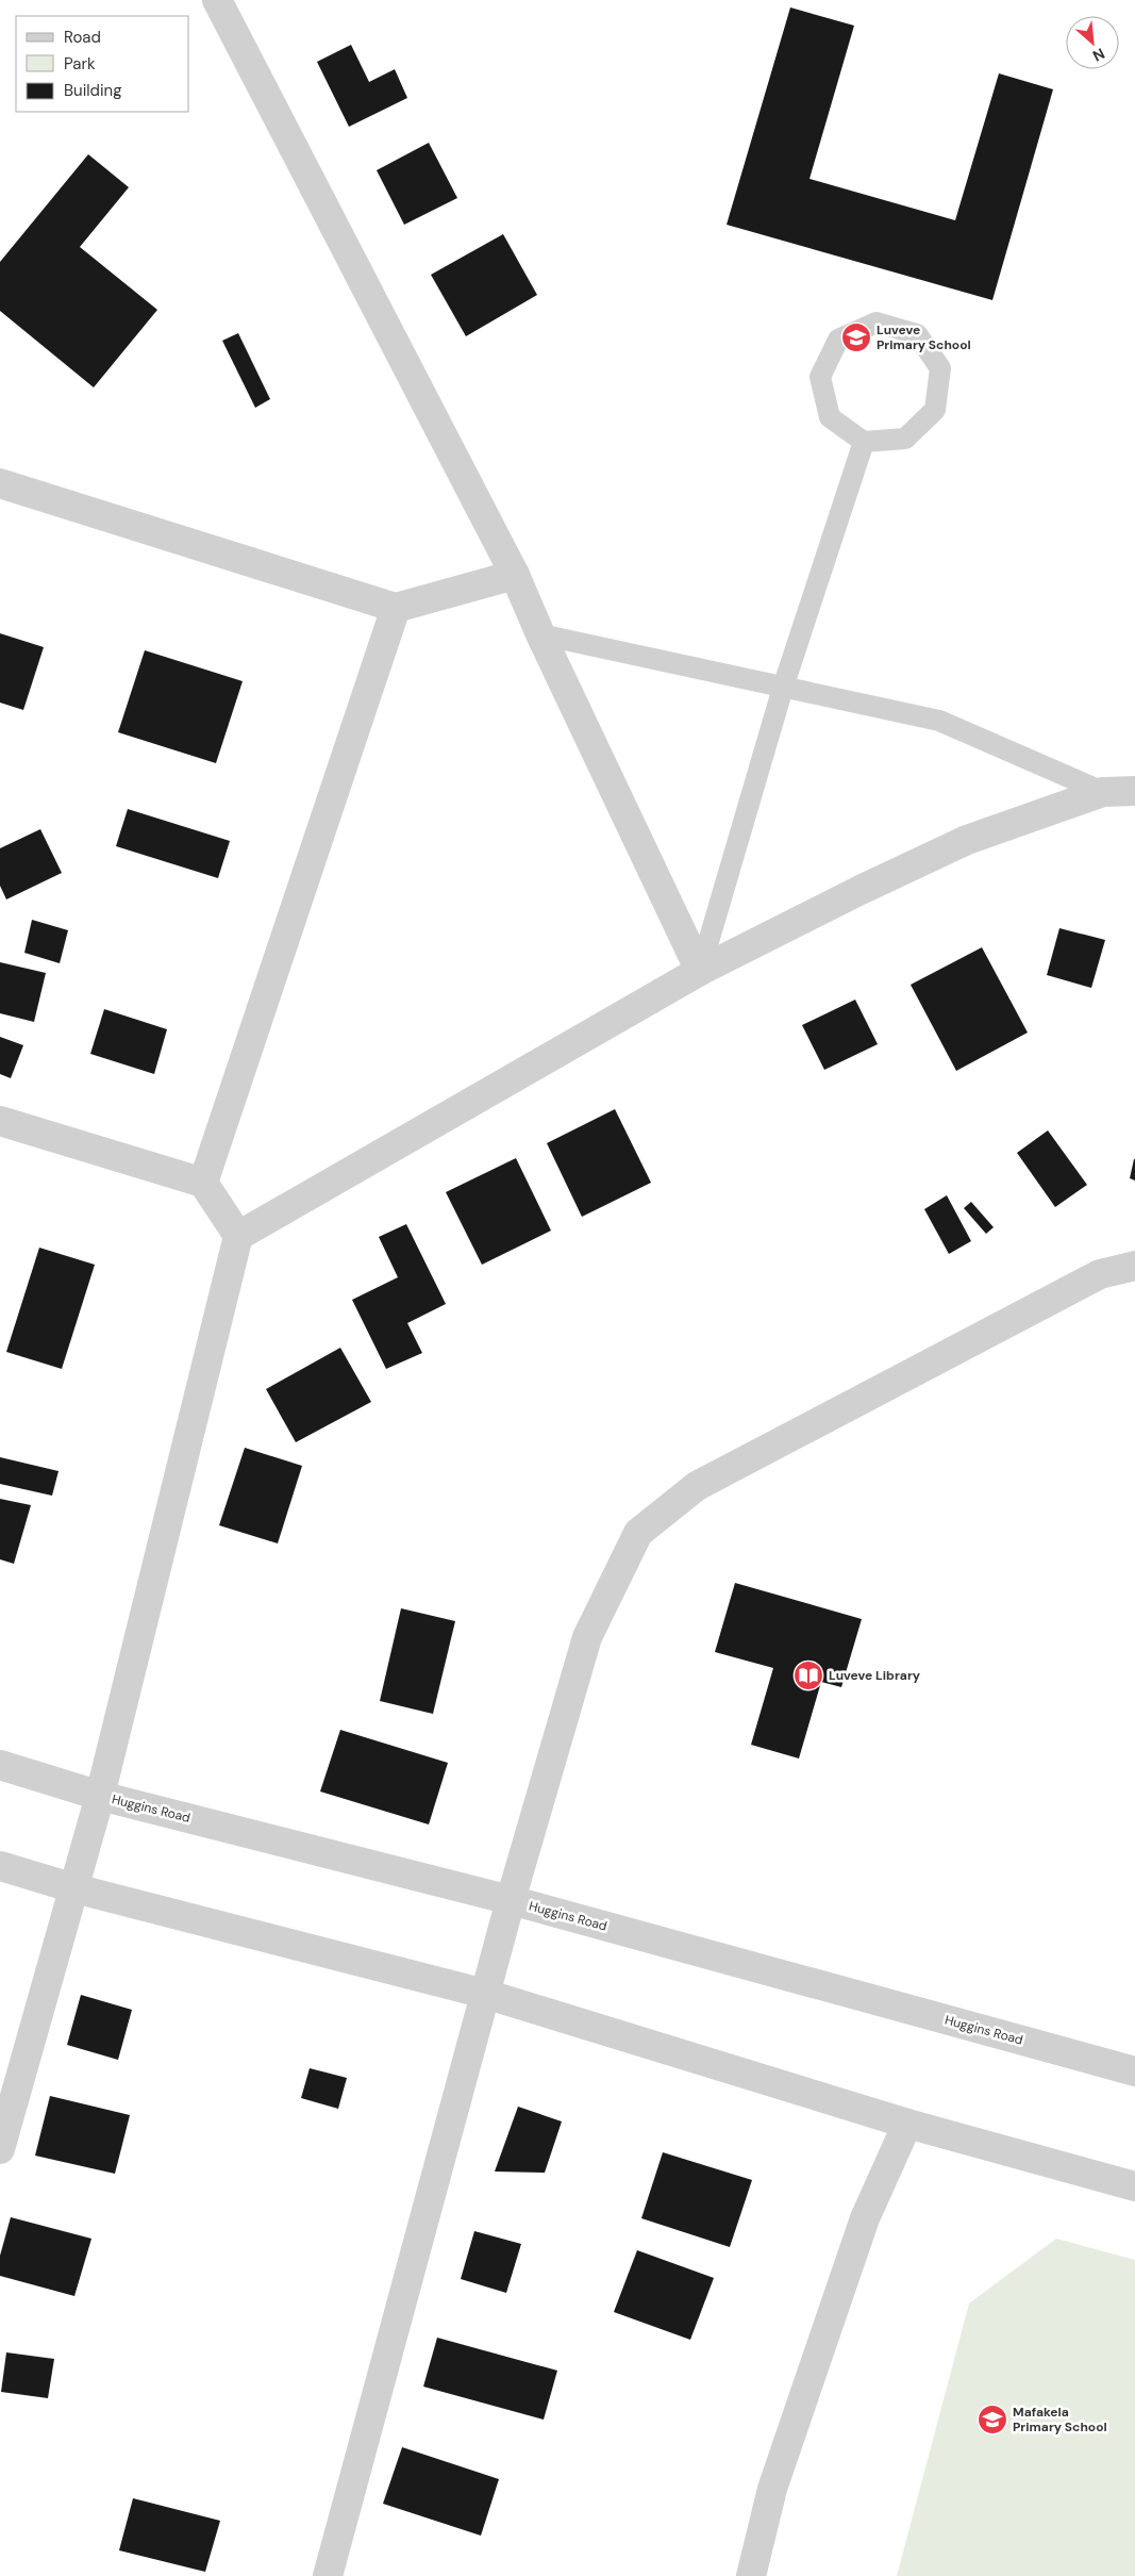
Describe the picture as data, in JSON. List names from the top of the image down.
{
  "streets": {
    "street": ["Huggins Road"]
  },
  "places": {
    "school or university": ["Luveve Primary School", "Mafakela Primary School"],
    "library": ["Luveve Library"]
  },
  "legend": ["Road", "Park", "Building"],
  "north": "bottom right"
}
